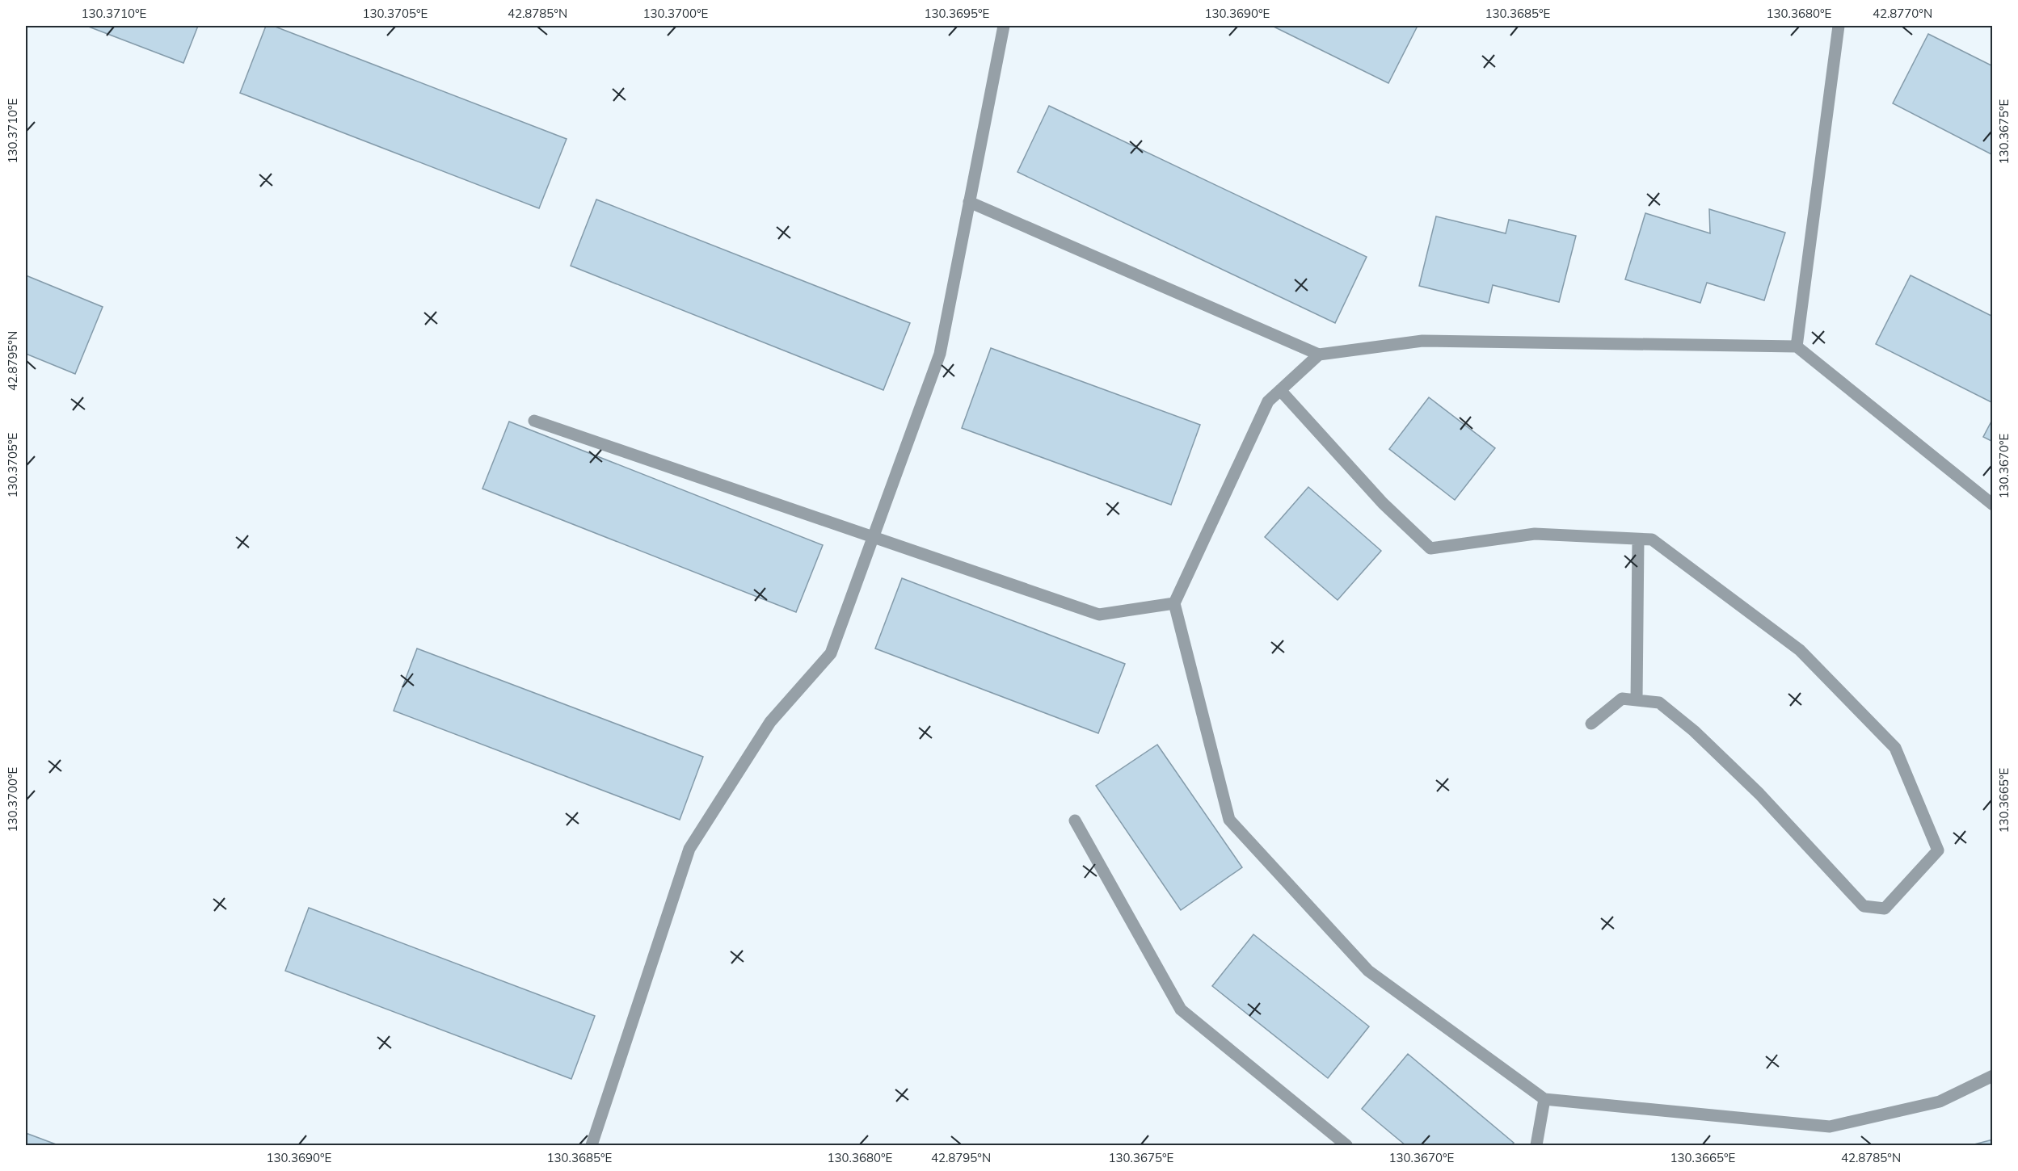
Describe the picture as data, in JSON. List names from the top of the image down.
{
  "coordinates": [
    "130.3710°E",
    "130.3705°E",
    "42.8785°N",
    "130.3700°E",
    "130.3695°E",
    "130.3690°E",
    "130.3685°E",
    "130.3680°E",
    "42.8770°N",
    "130.3675°E",
    "42.8795°N",
    "130.3670°E",
    "130.3665°E"
  ]
}
